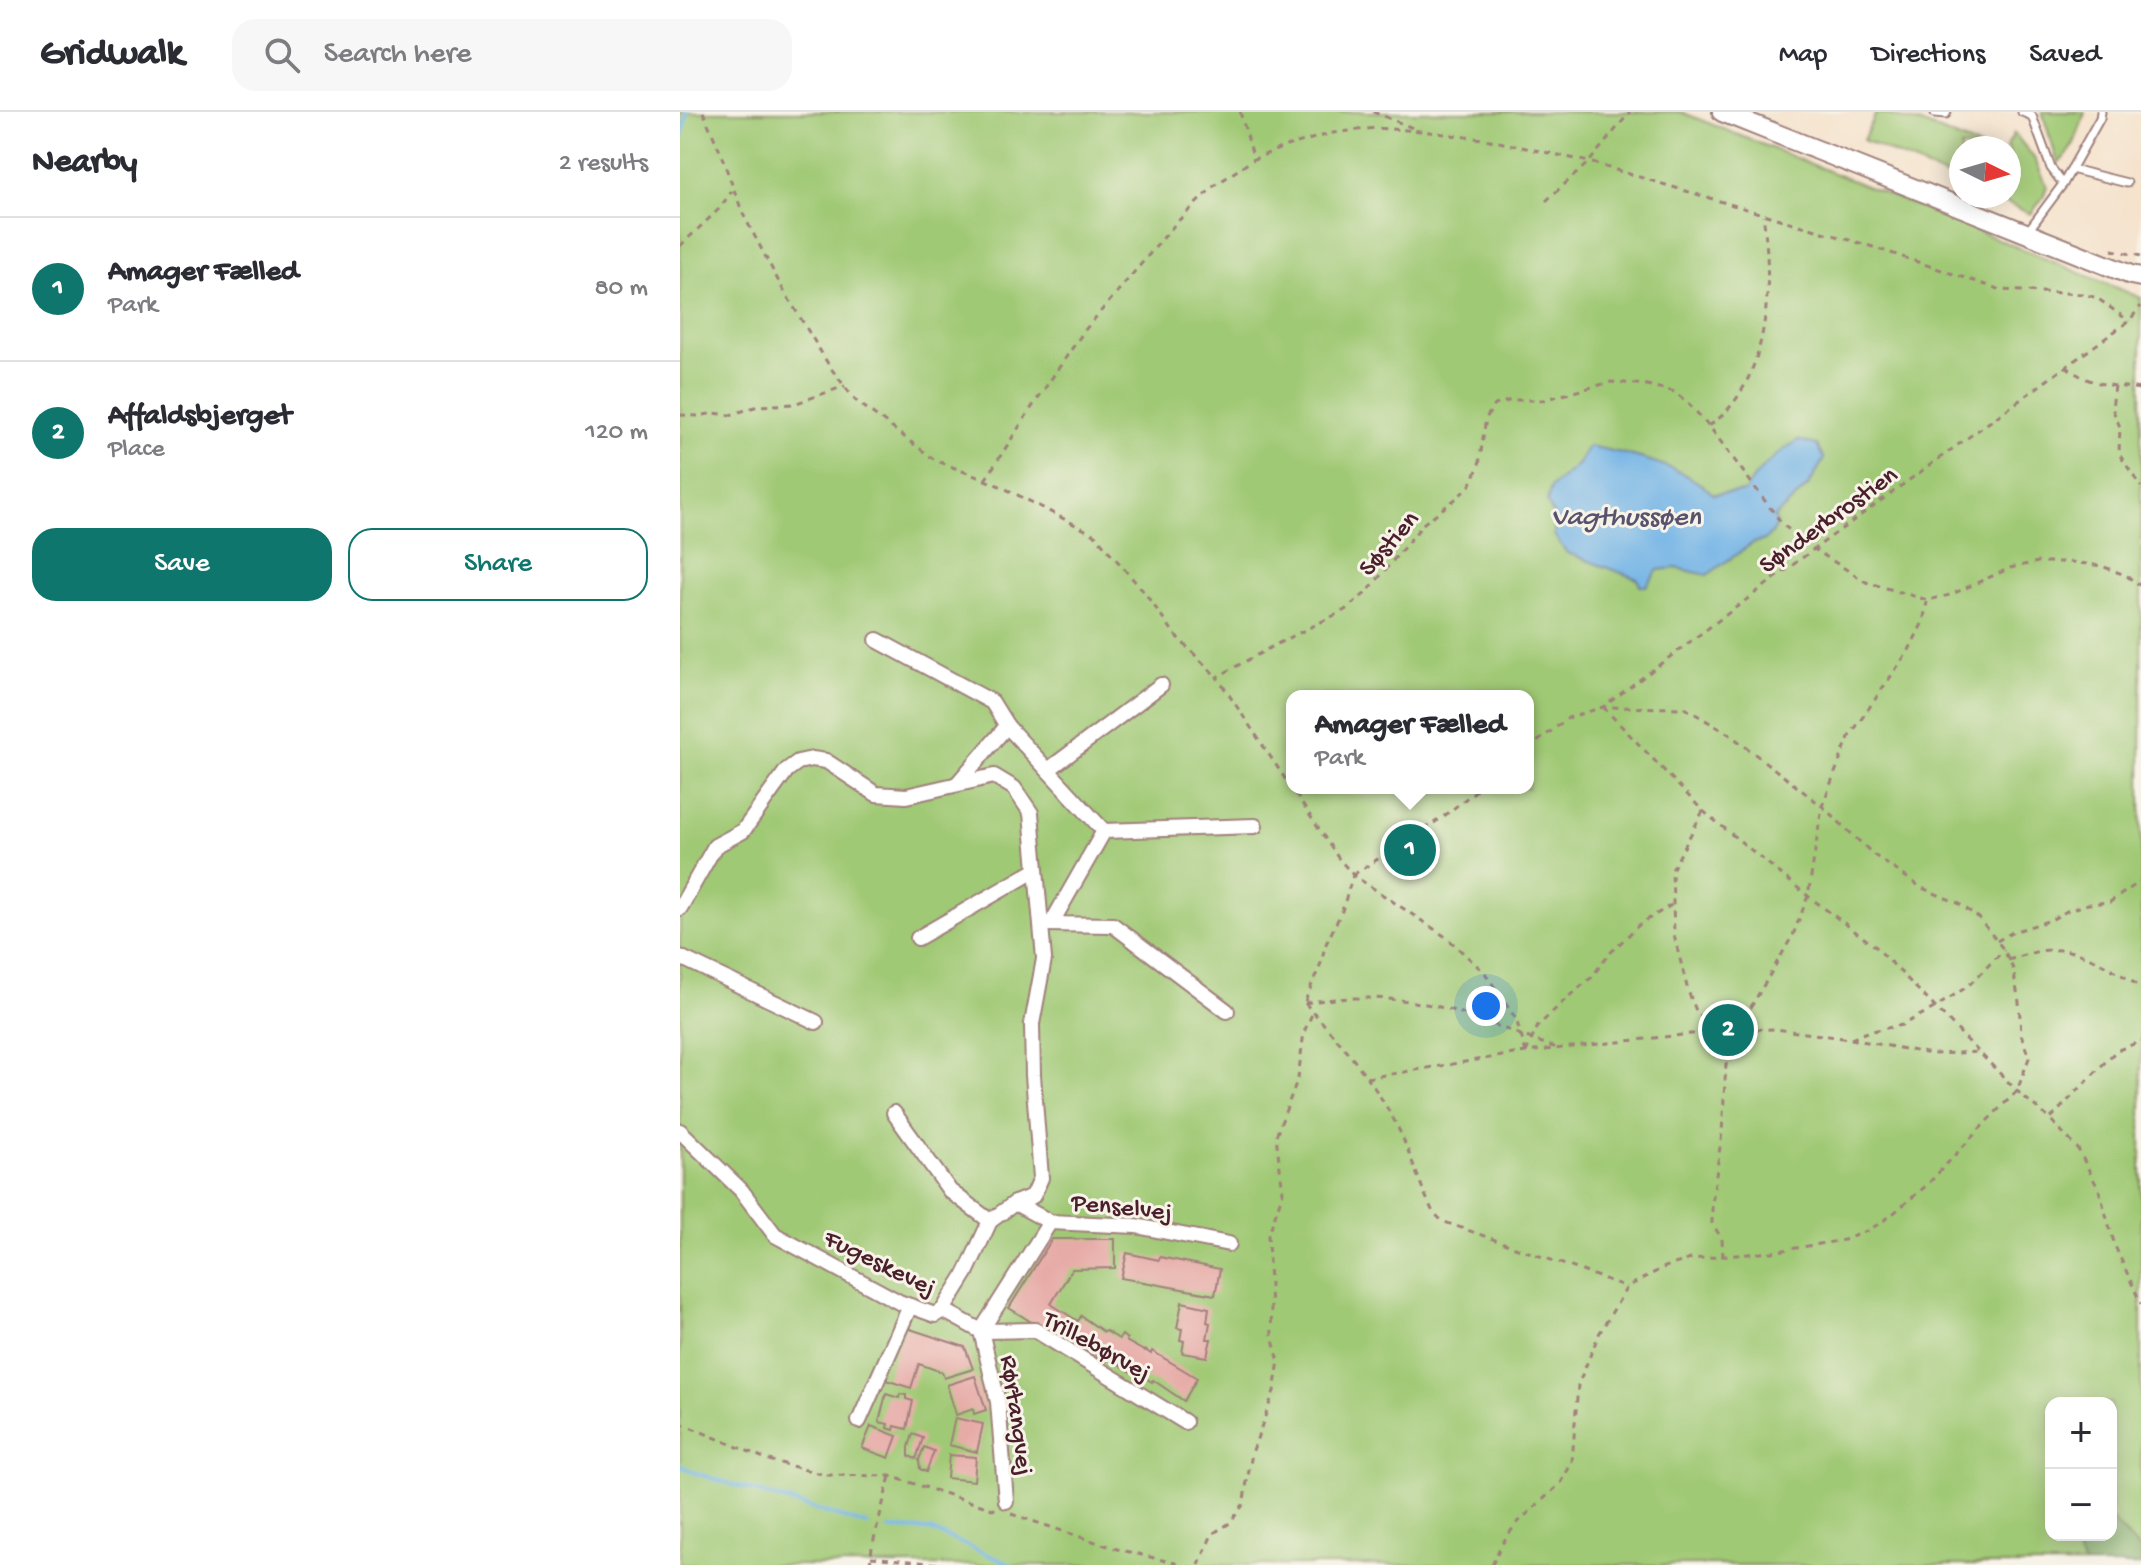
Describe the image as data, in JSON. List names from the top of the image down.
{
  "streets": {
    "street": [
      "Penselvej",
      "Fugeskevej",
      "Trillebørvej",
      "Rørtangvej"
    ],
    "path": ["Sønderbrostien", "Søstien"]
  },
  "crossings": [
    ["Sønderbrostien", "Søstien"],
    ["Penselvej", "Fugeskevej"],
    ["Fugeskevej", "Rørtangvej"],
    ["Trillebørvej", "Rørtangvej"]
  ],
  "water": ["Vagthussøen"],
  "north": "right",
  "page": {
    "header": "Gridwalk",
    "search": "Search here",
    "nav": ["Map", "Directions", "Saved"],
    "heading": ["Nearby", "2 results"],
    "list": [
      {
        "mark": "1",
        "name": "Amager Fælled",
        "note": "Park",
        "value": "80 m"
      },
      {
        "mark": "2",
        "name": "Affaldsbjerget",
        "note": "Place",
        "value": "120 m"
      }
    ],
    "buttons": ["Save", "Share"],
    "popup": ["Amager Fælled", "Park"],
    "pins": ["1", "2"],
    "map_buttons": ["+", "−"]
  }
}
